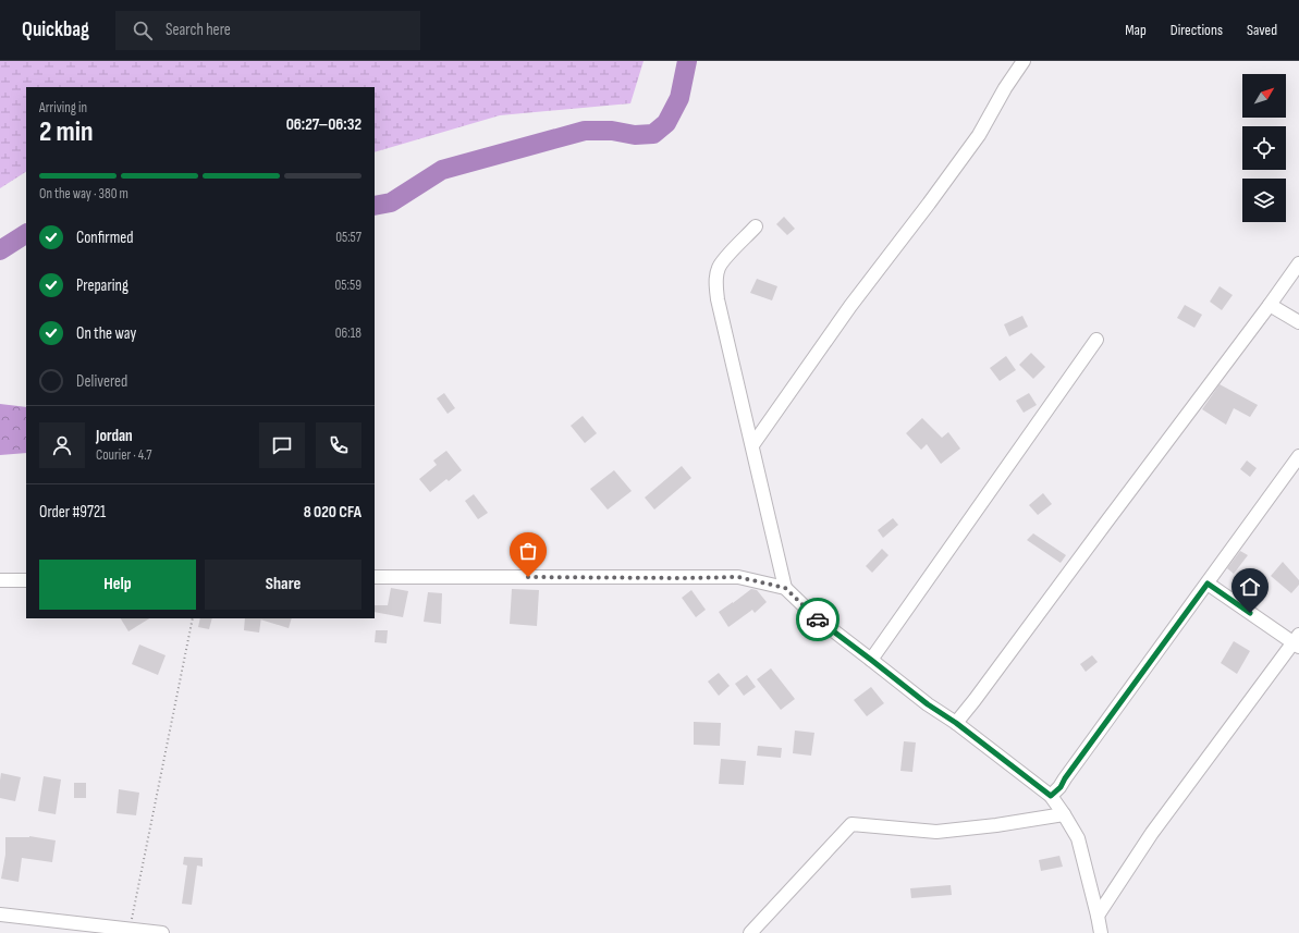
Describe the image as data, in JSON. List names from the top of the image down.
{
  "north": "top right",
  "page": {
    "header": "Quickbag",
    "search": "Search here",
    "nav": ["Map", "Directions", "Saved"],
    "heading": ["2 min", "Arriving in", "06:27–06:32"],
    "panel": [
      "Jordan",
      "Courier · 4.7",
      "Order #9721",
      "8 020 CFA"
    ],
    "bar": "On the way · 380 m",
    "list": [
      ["Confirmed", "05:57"],
      ["Preparing", "05:59"],
      ["On the way", "06:18"],
      "Delivered"
    ],
    "buttons": ["Help", "Share"]
  }
}
